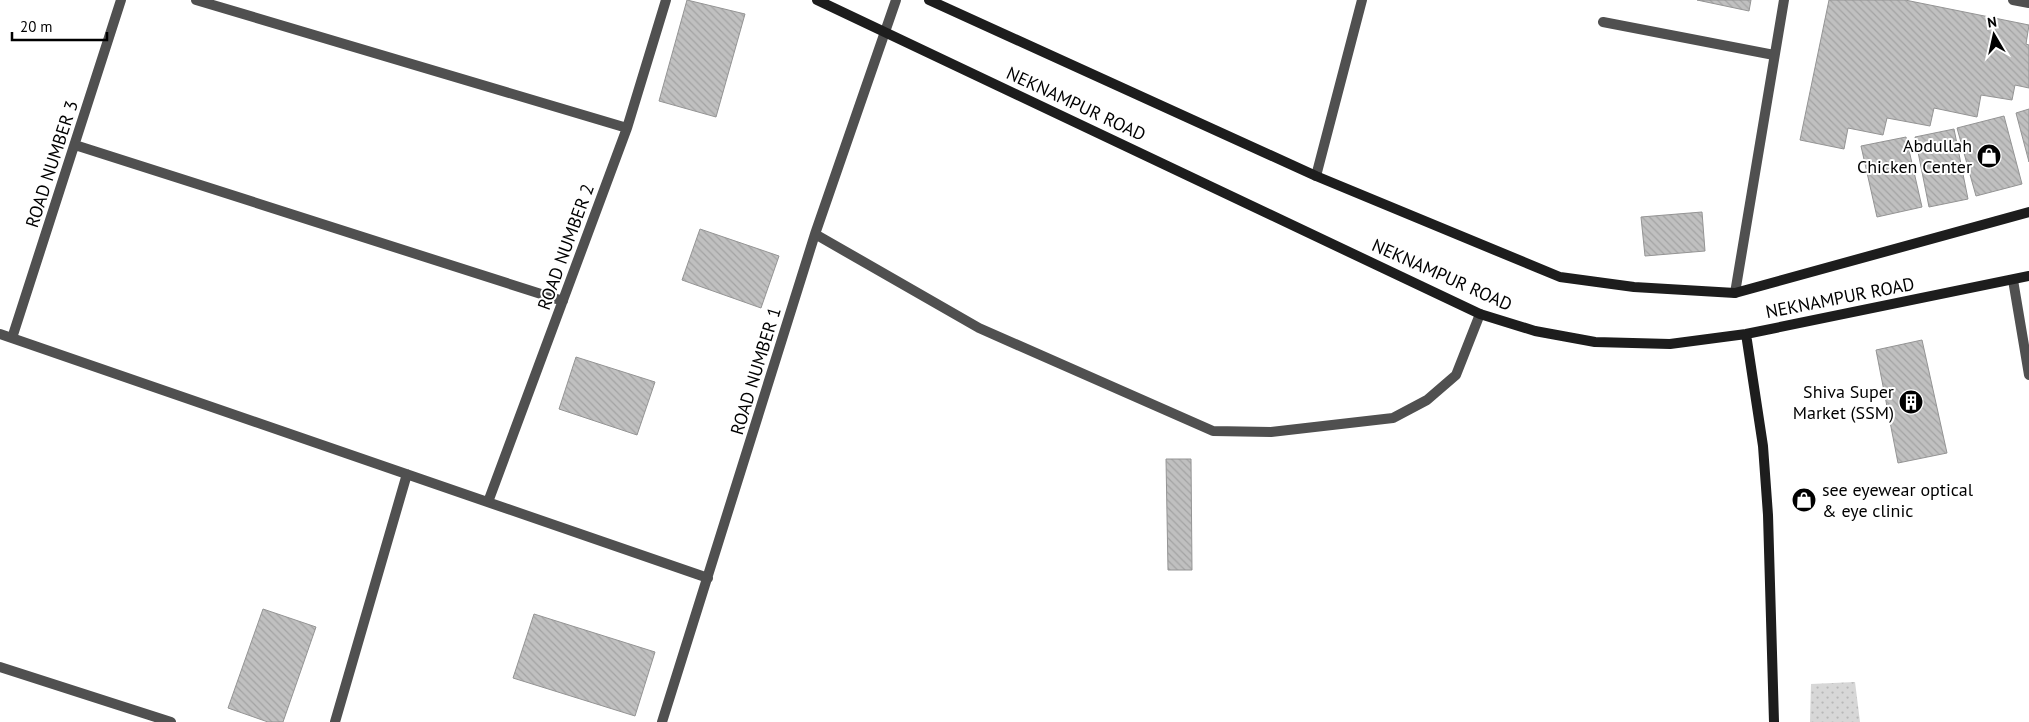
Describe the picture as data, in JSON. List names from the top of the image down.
{
  "streets": {
    "street": [
      "NEKNAMPUR ROAD",
      "ROAD NUMBER 3",
      "ROAD NUMBER 2",
      "ROAD NUMBER 1"
    ]
  },
  "crossings": [
    ["NEKNAMPUR ROAD", "ROAD NUMBER 1"]
  ],
  "places": {
    "shop": ["Abdullah Chicken Center", "see eyewear optical & eye clinic"],
    "building": ["Shiva Super Market (SSM)"]
  },
  "scale_bar": "20 m",
  "north": "top"
}
